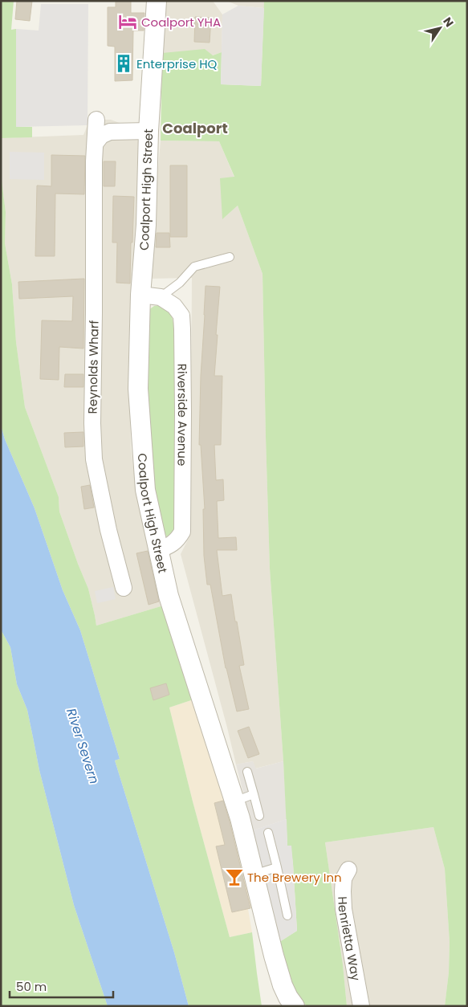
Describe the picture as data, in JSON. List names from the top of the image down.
{
  "streets": {
    "street": [
      "Coalport High Street",
      "Reynolds Wharf",
      "Riverside Avenue",
      "Henrietta Way"
    ]
  },
  "crossings": [
    ["Coalport High Street", "Riverside Avenue"]
  ],
  "districts": ["Coalport"],
  "water": ["River Severn"],
  "places": {
    "hotel": ["Coalport YHA"],
    "building": ["Enterprise HQ"],
    "bar": ["The Brewery Inn"]
  },
  "scale_bar": "50 m",
  "north": "top right"
}
